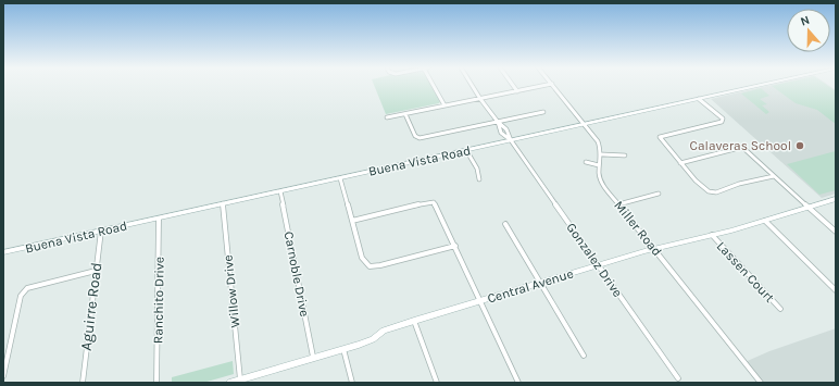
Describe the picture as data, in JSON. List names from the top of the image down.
{
  "streets": {
    "street": [
      "Buena Vista Road",
      "Miller Road",
      "Gonzalez Drive",
      "Lassen Court",
      "Carnoble Drive",
      "Central Avenue",
      "Willow Drive",
      "Ranchito Drive",
      "Aguirre Road"
    ]
  },
  "crossings": [
    ["Buena Vista Road", "Gonzalez Drive"],
    ["Buena Vista Road", "Carnoble Drive"],
    ["Buena Vista Road", "Willow Drive"],
    ["Buena Vista Road", "Ranchito Drive"],
    ["Buena Vista Road", "Aguirre Road"],
    ["Miller Road", "Central Avenue"],
    ["Gonzalez Drive", "Central Avenue"],
    ["Lassen Court", "Central Avenue"],
    ["Carnoble Drive", "Central Avenue"],
    ["Central Avenue", "Willow Drive"]
  ],
  "places": ["Calaveras School"],
  "north": "top"
}
